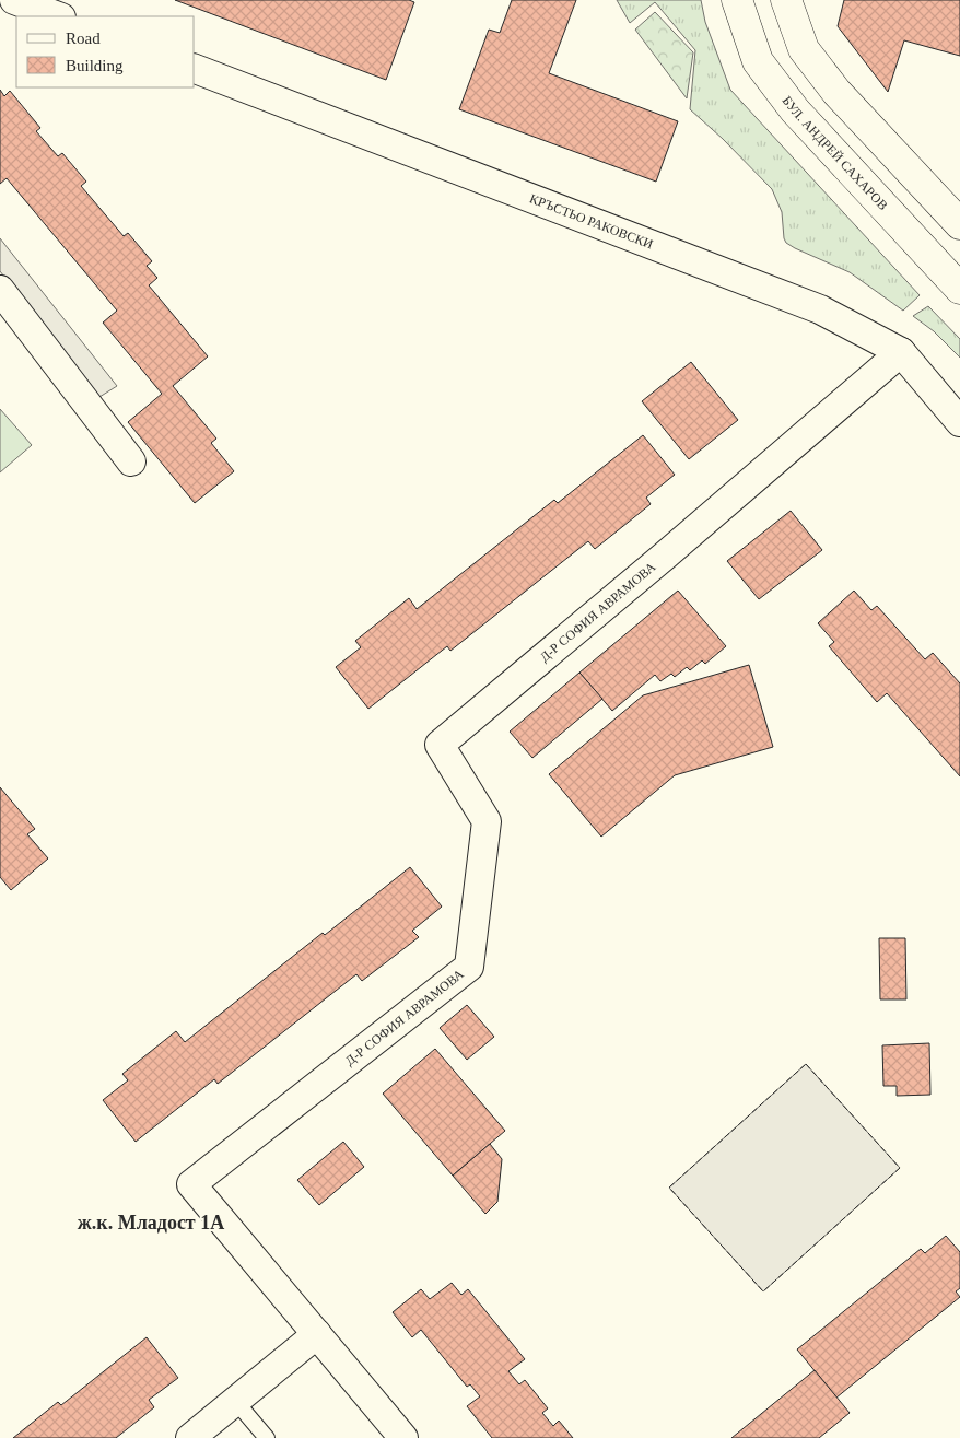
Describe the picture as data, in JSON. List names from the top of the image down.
{
  "streets": {
    "main road": ["БУЛ. АНДРЕЙ САХАРОВ"],
    "street": ["КРЪСТЬО РАКОВСКИ", "Д-Р СОФИЯ АВРАМОВА"]
  },
  "crossings": [
    ["КРЪСТЬО РАКОВСКИ", "Д-Р СОФИЯ АВРАМОВА"]
  ],
  "districts": ["ж.к. Младост 1А"],
  "legend": ["Road", "Building"]
}
